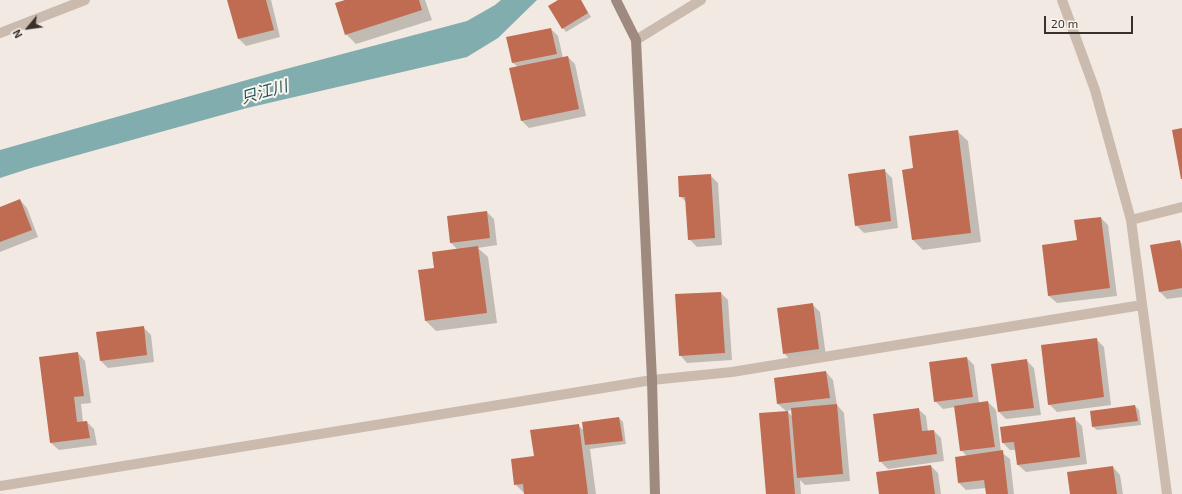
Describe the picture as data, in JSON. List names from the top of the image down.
{
  "water": ["只江川"],
  "scale_bar": "20 m",
  "north": "bottom left"
}
